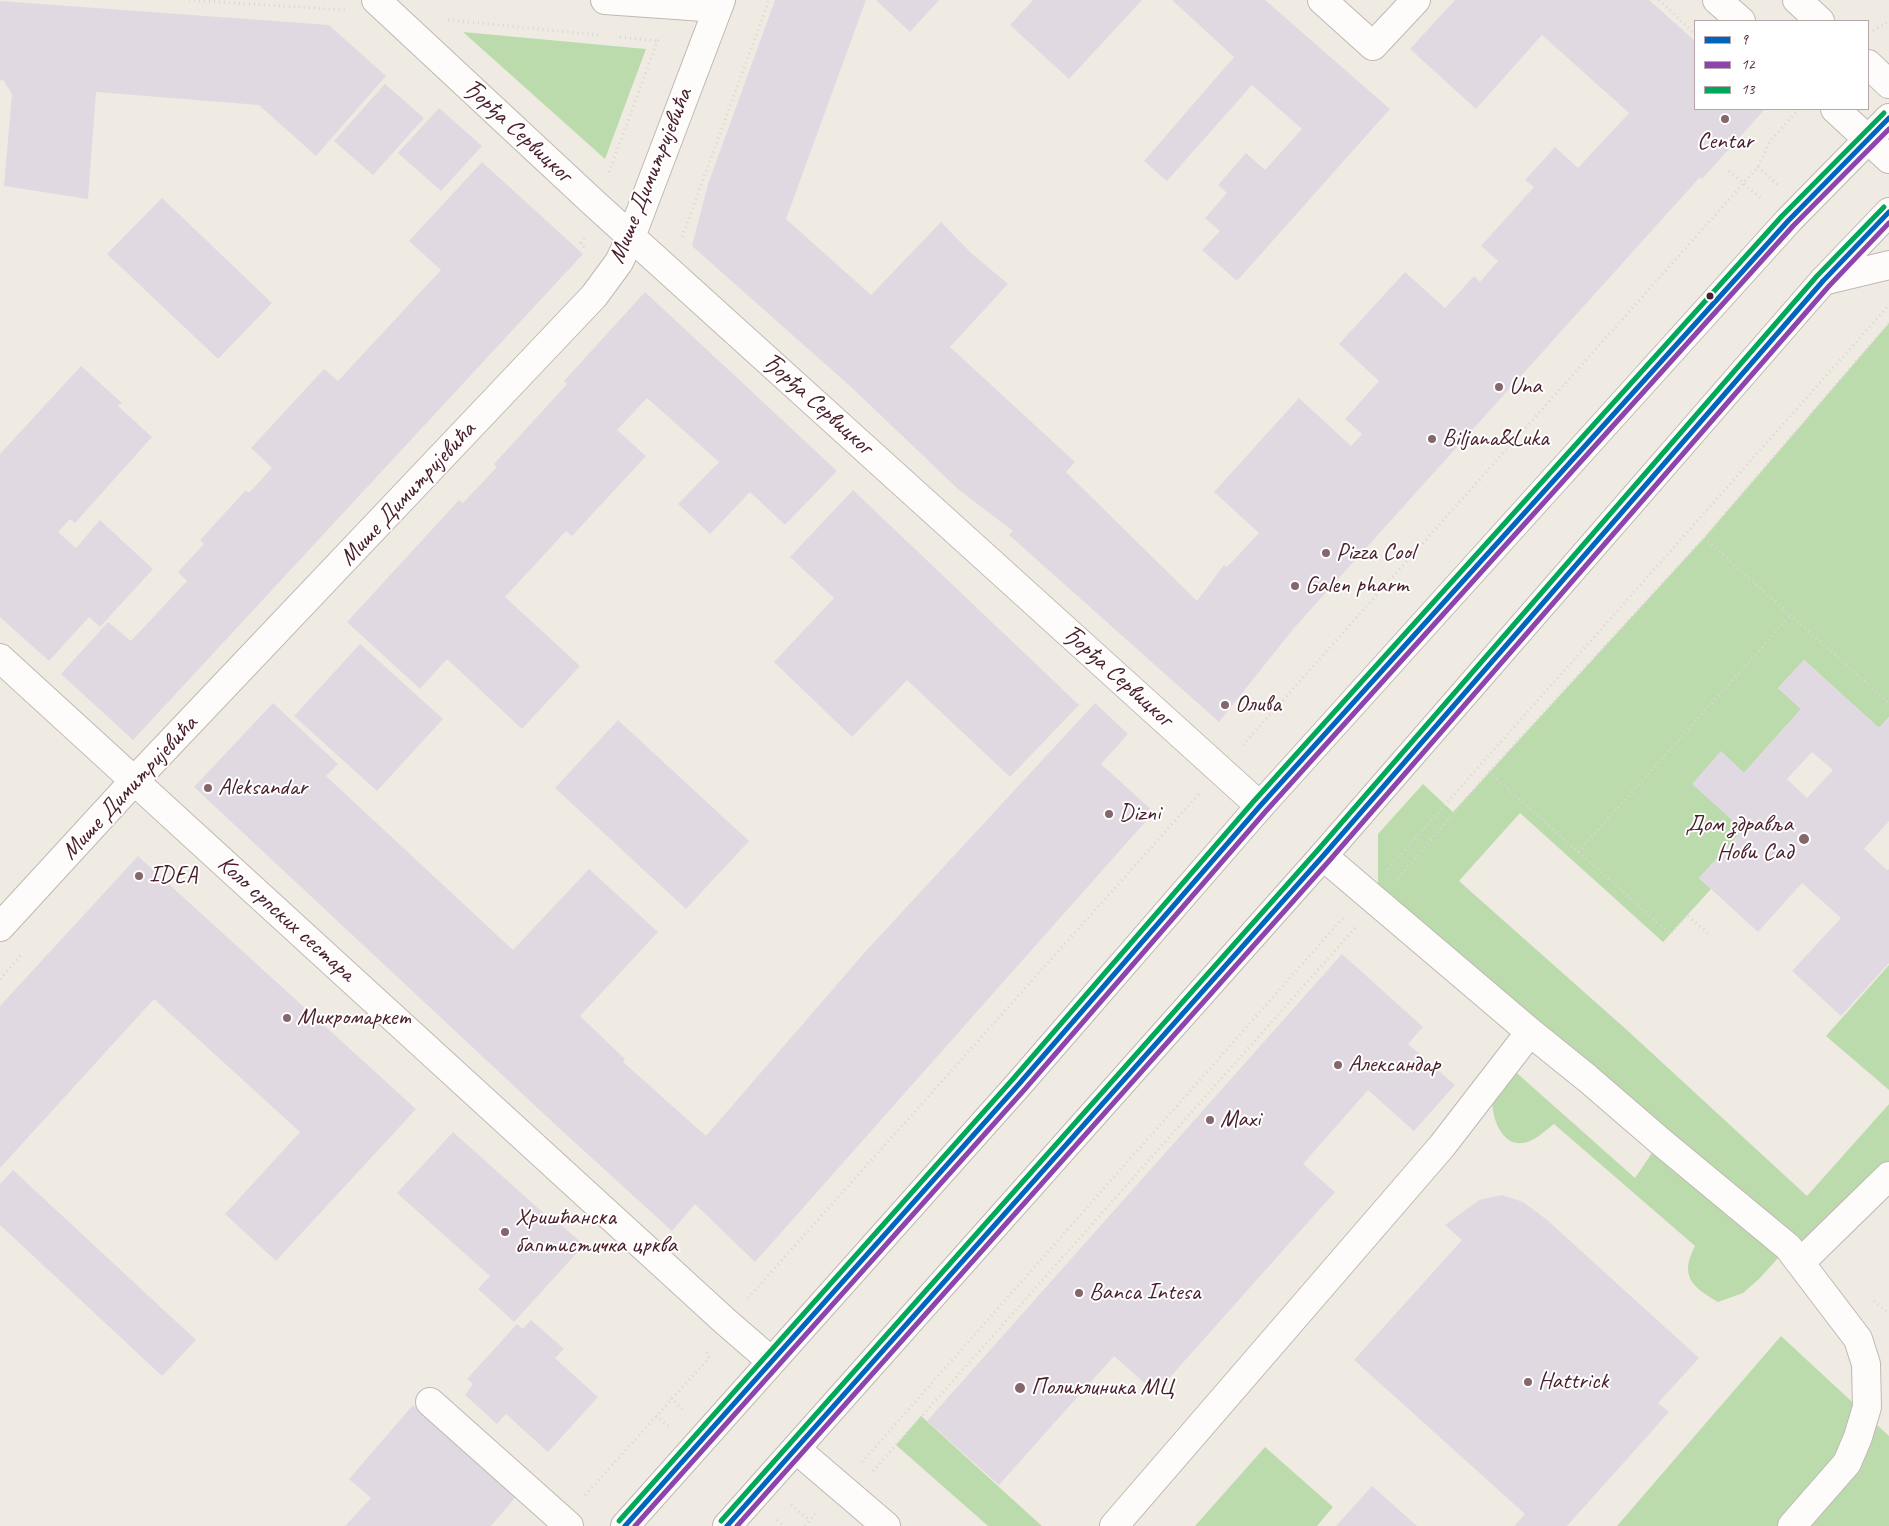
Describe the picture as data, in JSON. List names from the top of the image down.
{
  "streets": {
    "street": ["Ђорђа Сервицког", "Мише Димитријевића", "Коло српских сестара"]
  },
  "crossings": [
    ["Ђорђа Сервицког", "Мише Димитријевића"],
    ["Мише Димитријевића", "Коло српских сестара"]
  ],
  "places": [
    "Centar",
    "Una",
    "Biljana&Luka",
    "Pizza Cool",
    "Galen pharm",
    "Олива",
    "Aleksandar",
    "Dizni",
    "Дом здравља Нови Сад",
    "IDEA",
    "Микромаркет",
    "Александар",
    "Maxi",
    "Хришћанска баптистичка црква",
    "Banca Intesa",
    "Hattrick",
    "Поликлиника МЦ"
  ],
  "lines": ["transit line 13", "transit line 9", "transit line 12"],
  "legend": ["9", "12", "13"]
}
